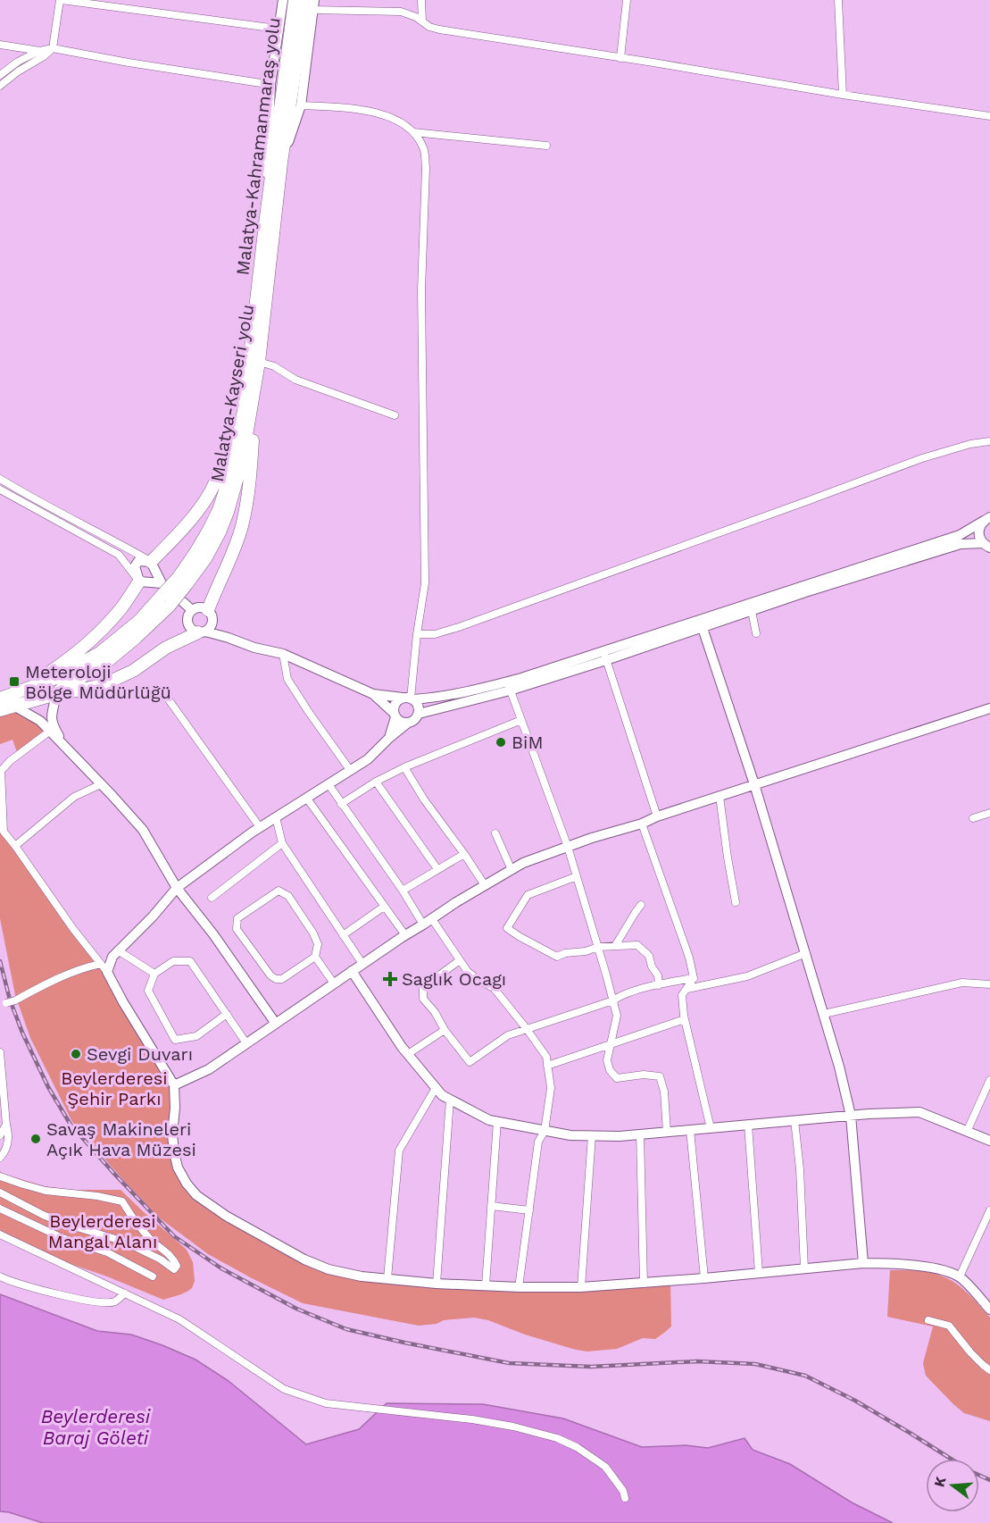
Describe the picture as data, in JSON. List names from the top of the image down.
{
  "streets": {
    "highway": ["Malatya-Kahramanmaraş yolu", "Malatya-Kayseri yolu"]
  },
  "crossings": [
    ["Malatya-Kahramanmaraş yolu", "Malatya-Kayseri yolu"]
  ],
  "water": ["Beylerderesi Baraj Göleti"],
  "parks": ["Beylerderesi Şehir Parkı", "Beylerderesi Mangal Alanı"],
  "places": {
    "transit": ["Meteroloji Bölge Müdürlüğü"],
    "other": ["BiM", "Sevgi Duvarı", "Savaş Makineleri Açık Hava Müzesi"],
    "health": ["Saglık Ocagı"]
  },
  "north": "left"
}
